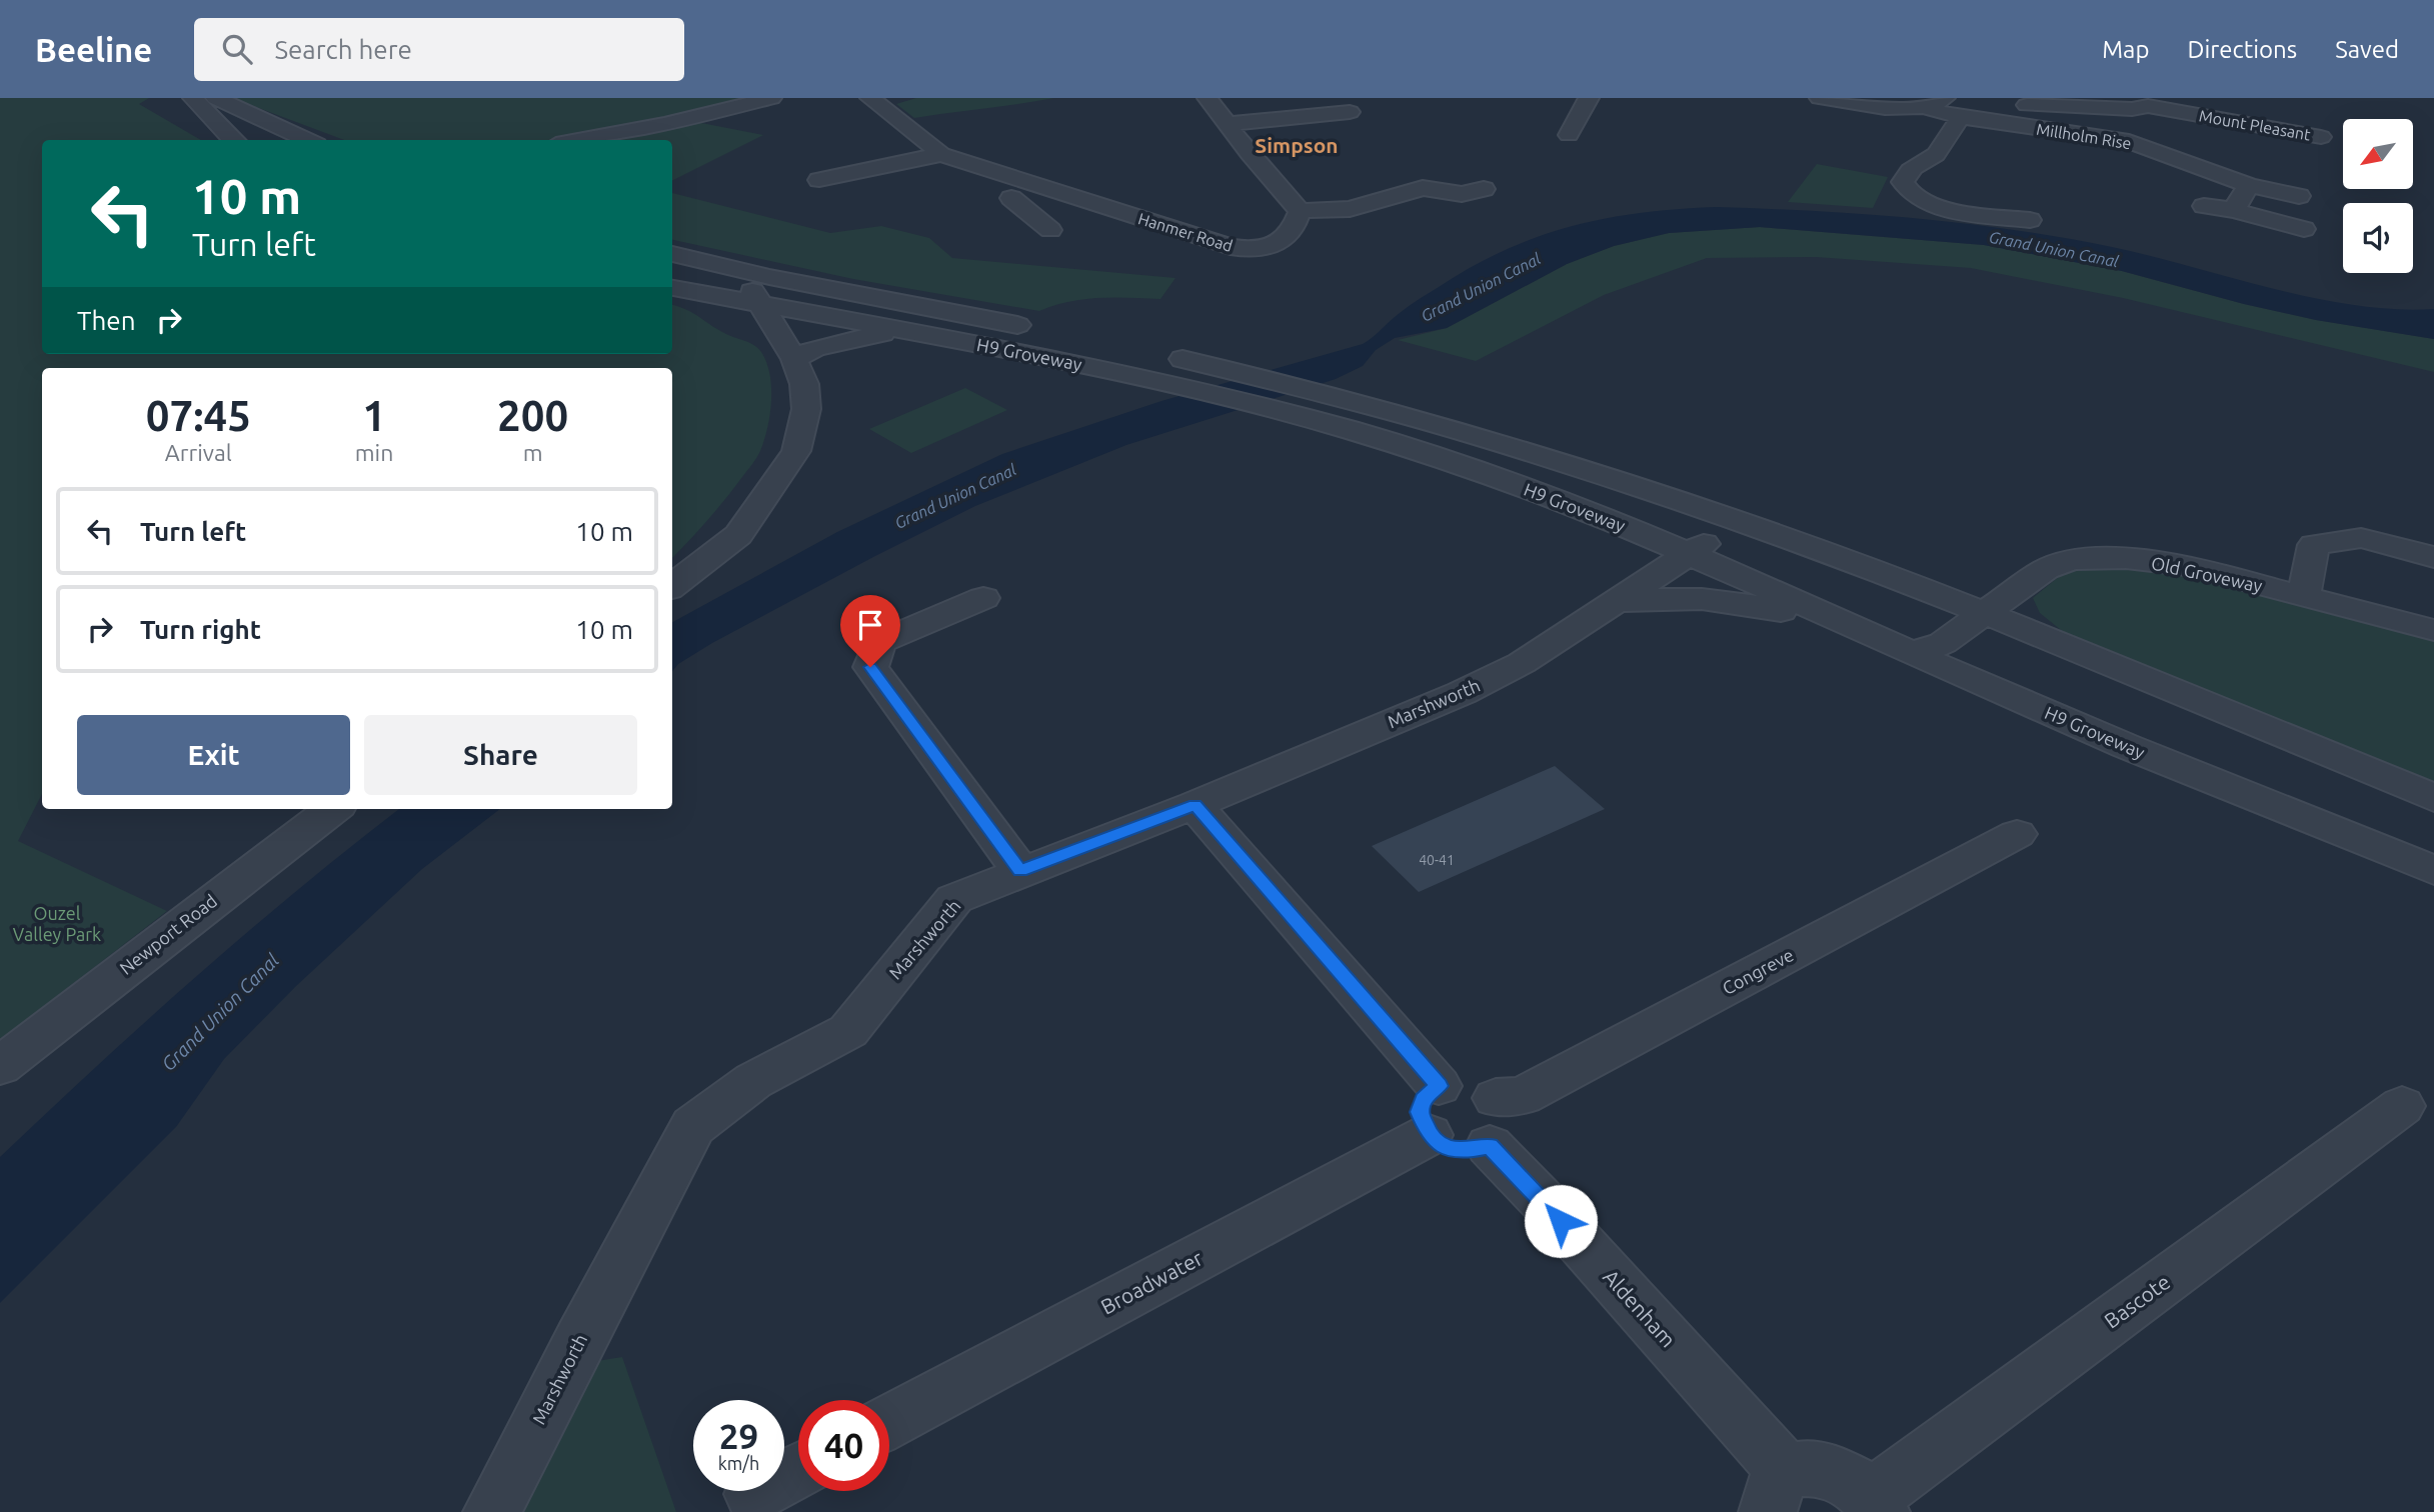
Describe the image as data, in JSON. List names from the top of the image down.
{
  "streets": {
    "street": [
      "Mount Pleasant",
      "Millholm Rise",
      "Hanmer Road",
      "H9 Groveway",
      "Old Groveway",
      "Marshworth",
      "Newport Road",
      "Congreve",
      "Broadwater",
      "Bascote",
      "Aldenham"
    ]
  },
  "crossings": [
    ["H9 Groveway", "Old Groveway"],
    ["H9 Groveway", "Marshworth"],
    ["Congreve", "Broadwater"],
    ["Congreve", "Aldenham"],
    ["Broadwater", "Aldenham"]
  ],
  "districts": ["Simpson"],
  "water": ["Grand Union Canal"],
  "parks": ["Ouzel Valley Park"],
  "house_numbers": ["40-41"],
  "north": "bottom left",
  "page": {
    "header": "Beeline",
    "search": "Search here",
    "nav": ["Map", "Directions", "Saved"],
    "turn": ["10 m", "Turn left"],
    "then": "Then",
    "eta": [
      "07:45",
      "Arrival",
      "1",
      "min",
      "200",
      "m"
    ],
    "list": [
      {
        "name": "Turn left",
        "value": "10 m"
      },
      {
        "name": "Turn right",
        "value": "10 m"
      }
    ],
    "buttons": ["Exit", "Share"],
    "speed": "29 km/h",
    "limit": "40"
  }
}
